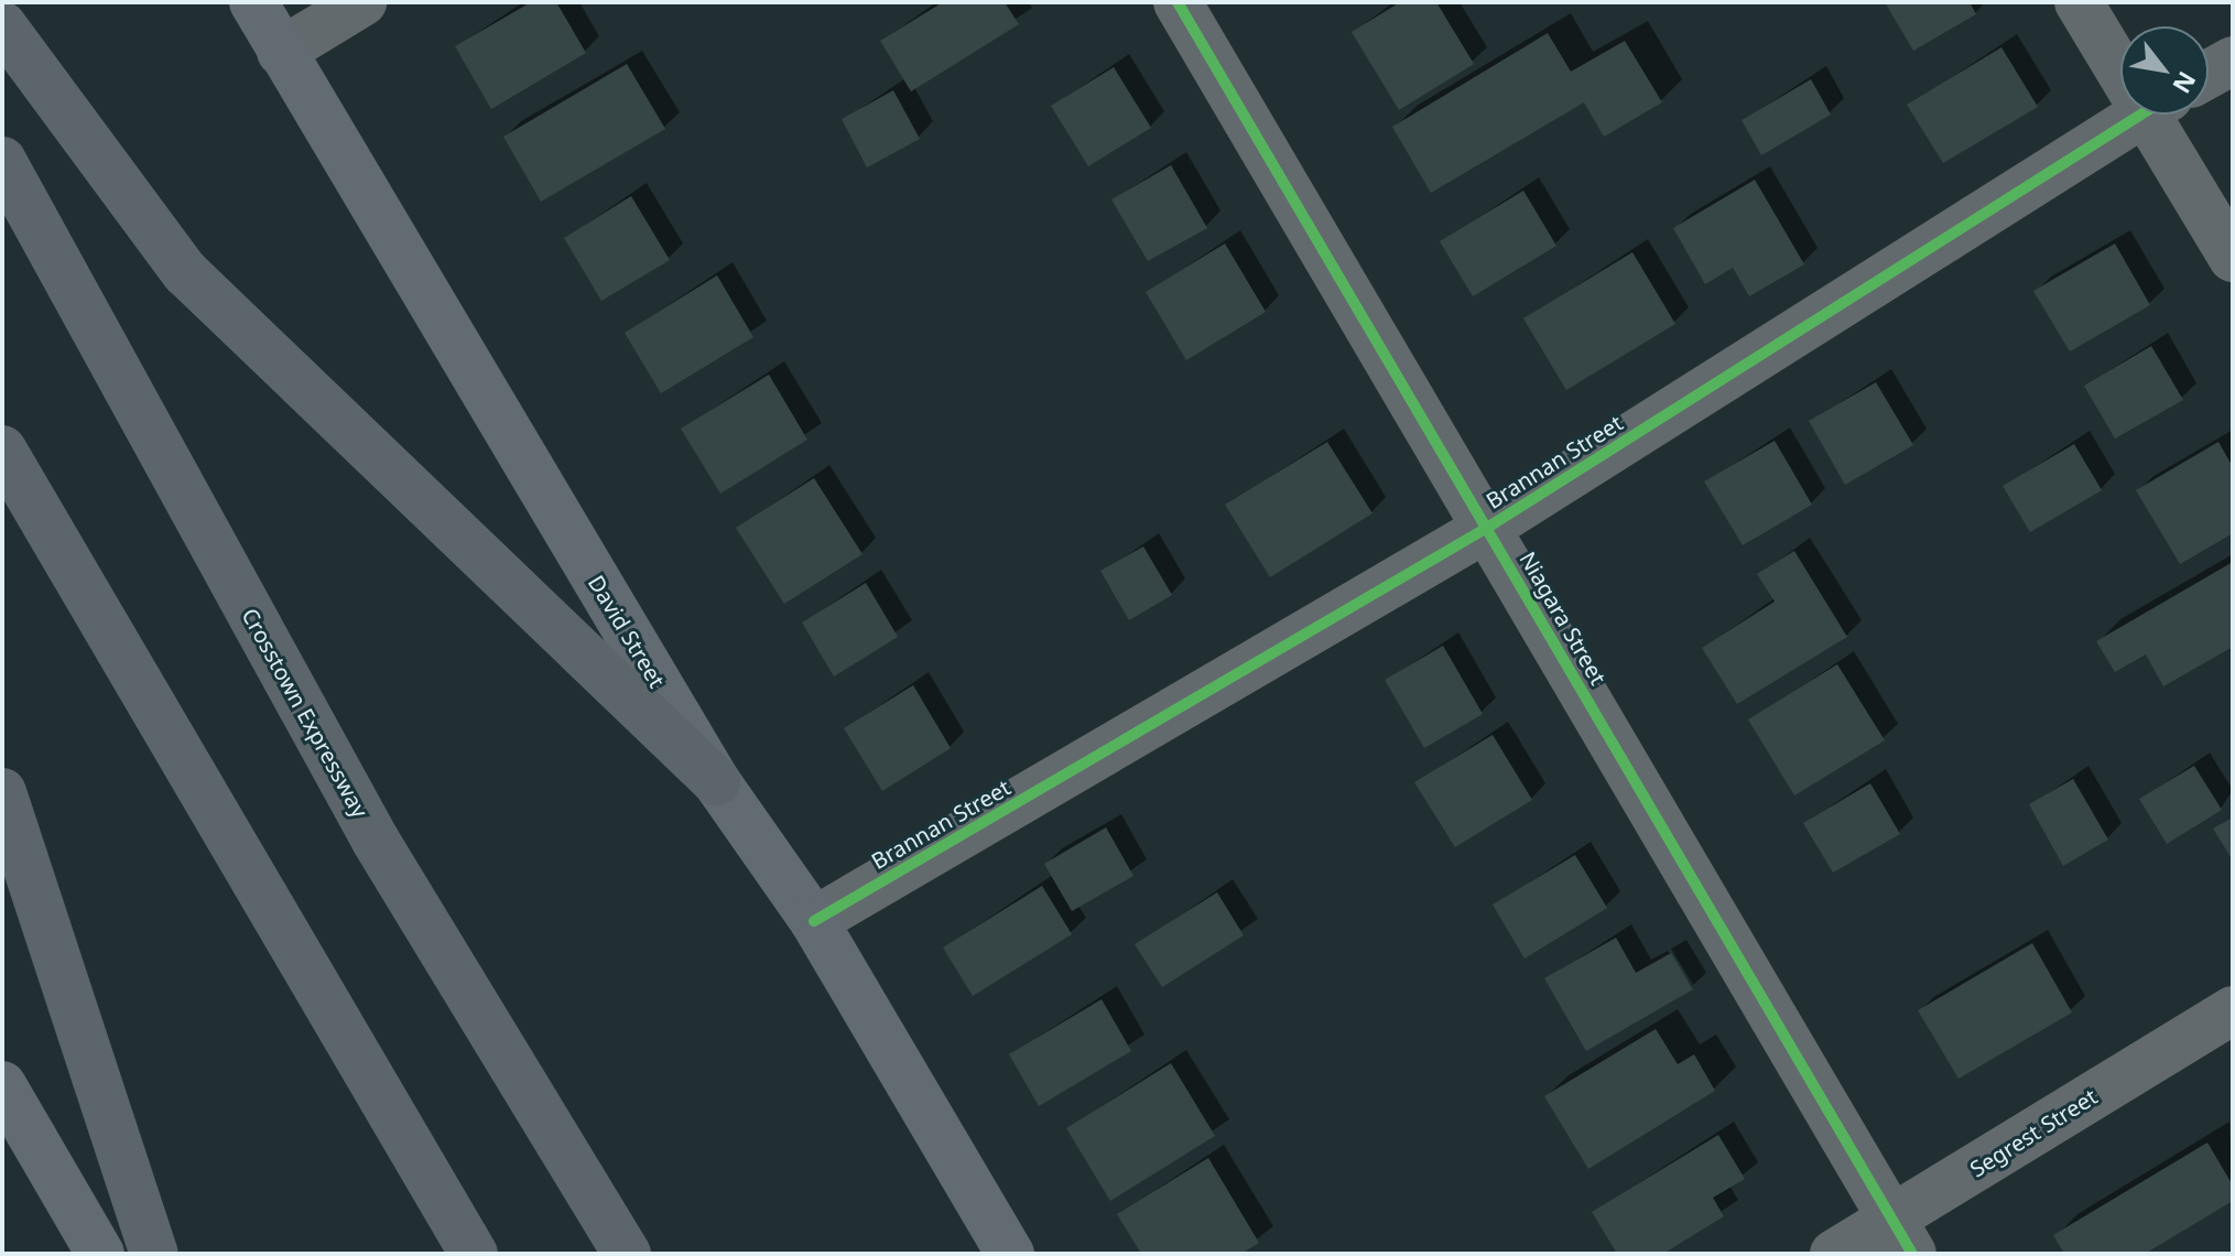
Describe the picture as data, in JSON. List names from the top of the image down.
{
  "streets": {
    "highway": ["Crosstown Expressway"],
    "main road": ["David Street"],
    "street": ["Brannan Street", "Niagara Street", "Segrest Street"]
  },
  "crossings": [
    ["Brannan Street", "Niagara Street"],
    ["Brannan Street", "David Street"],
    ["Niagara Street", "Segrest Street"]
  ],
  "north": "bottom right"
}
